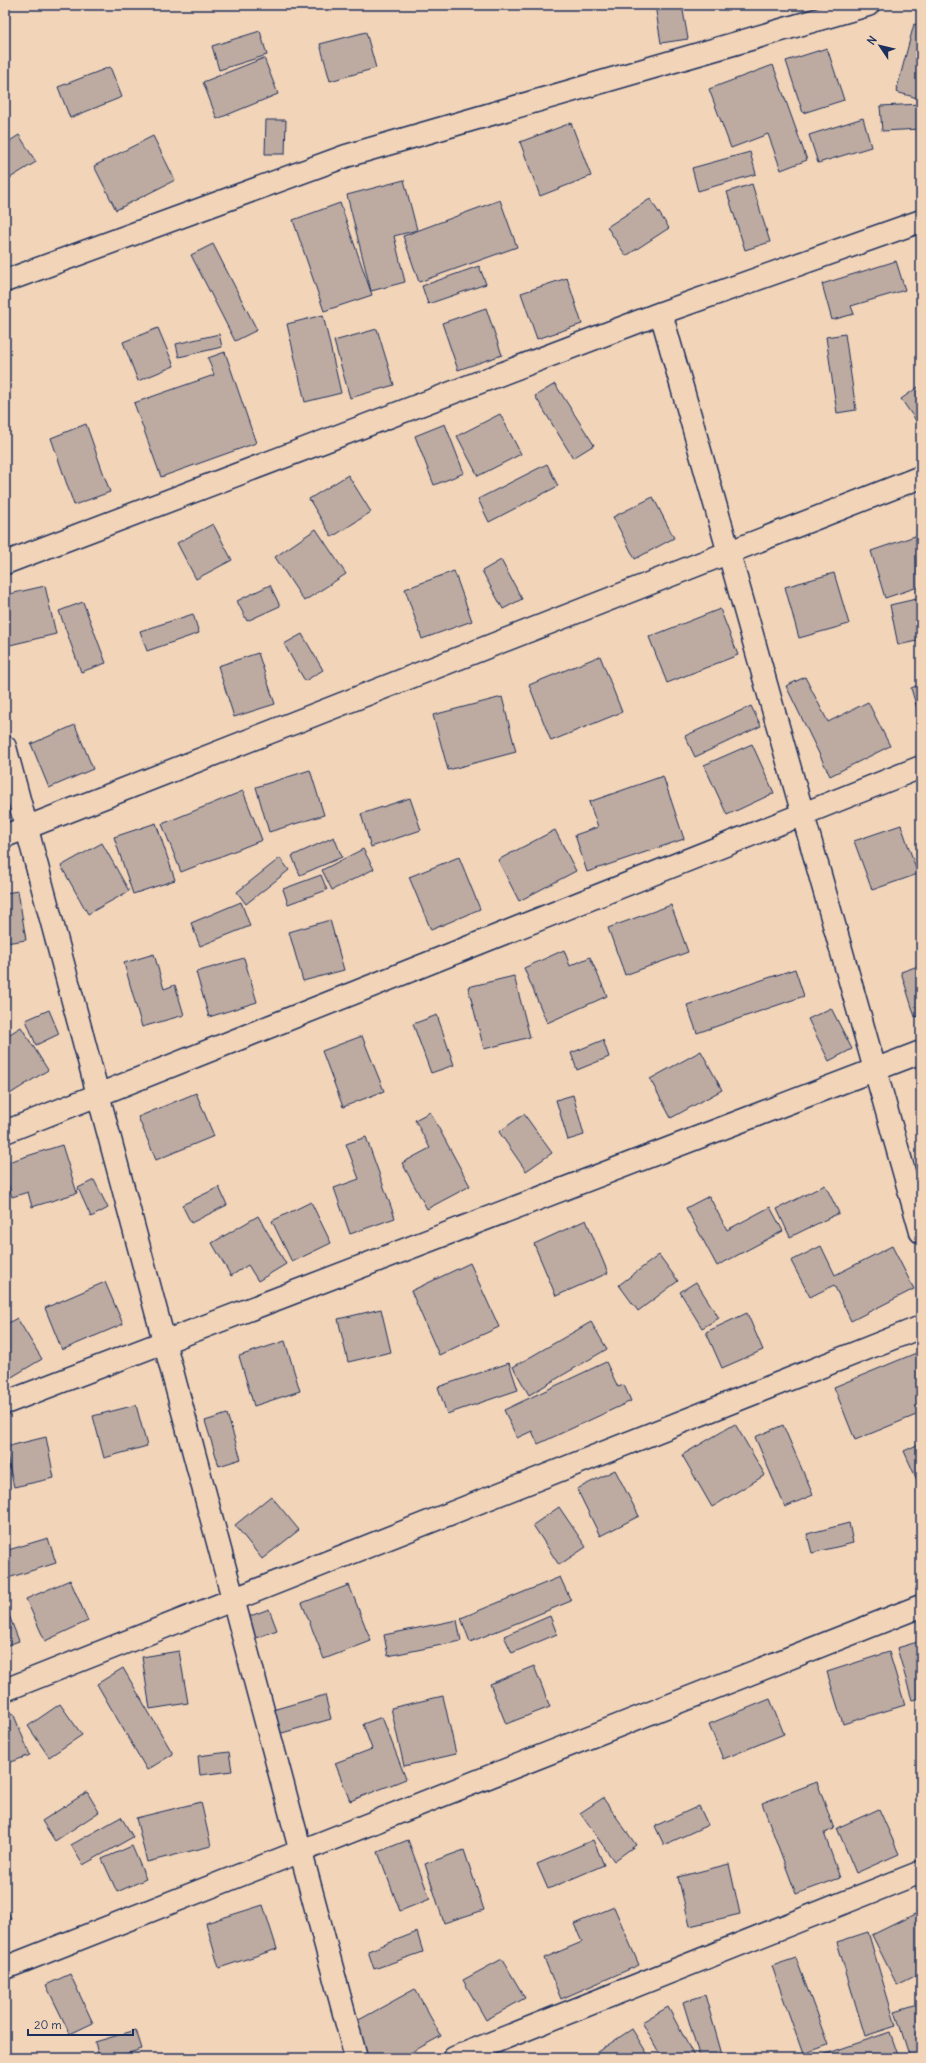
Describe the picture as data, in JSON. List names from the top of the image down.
{
  "scale_bar": "20 m",
  "north": "top left"
}
